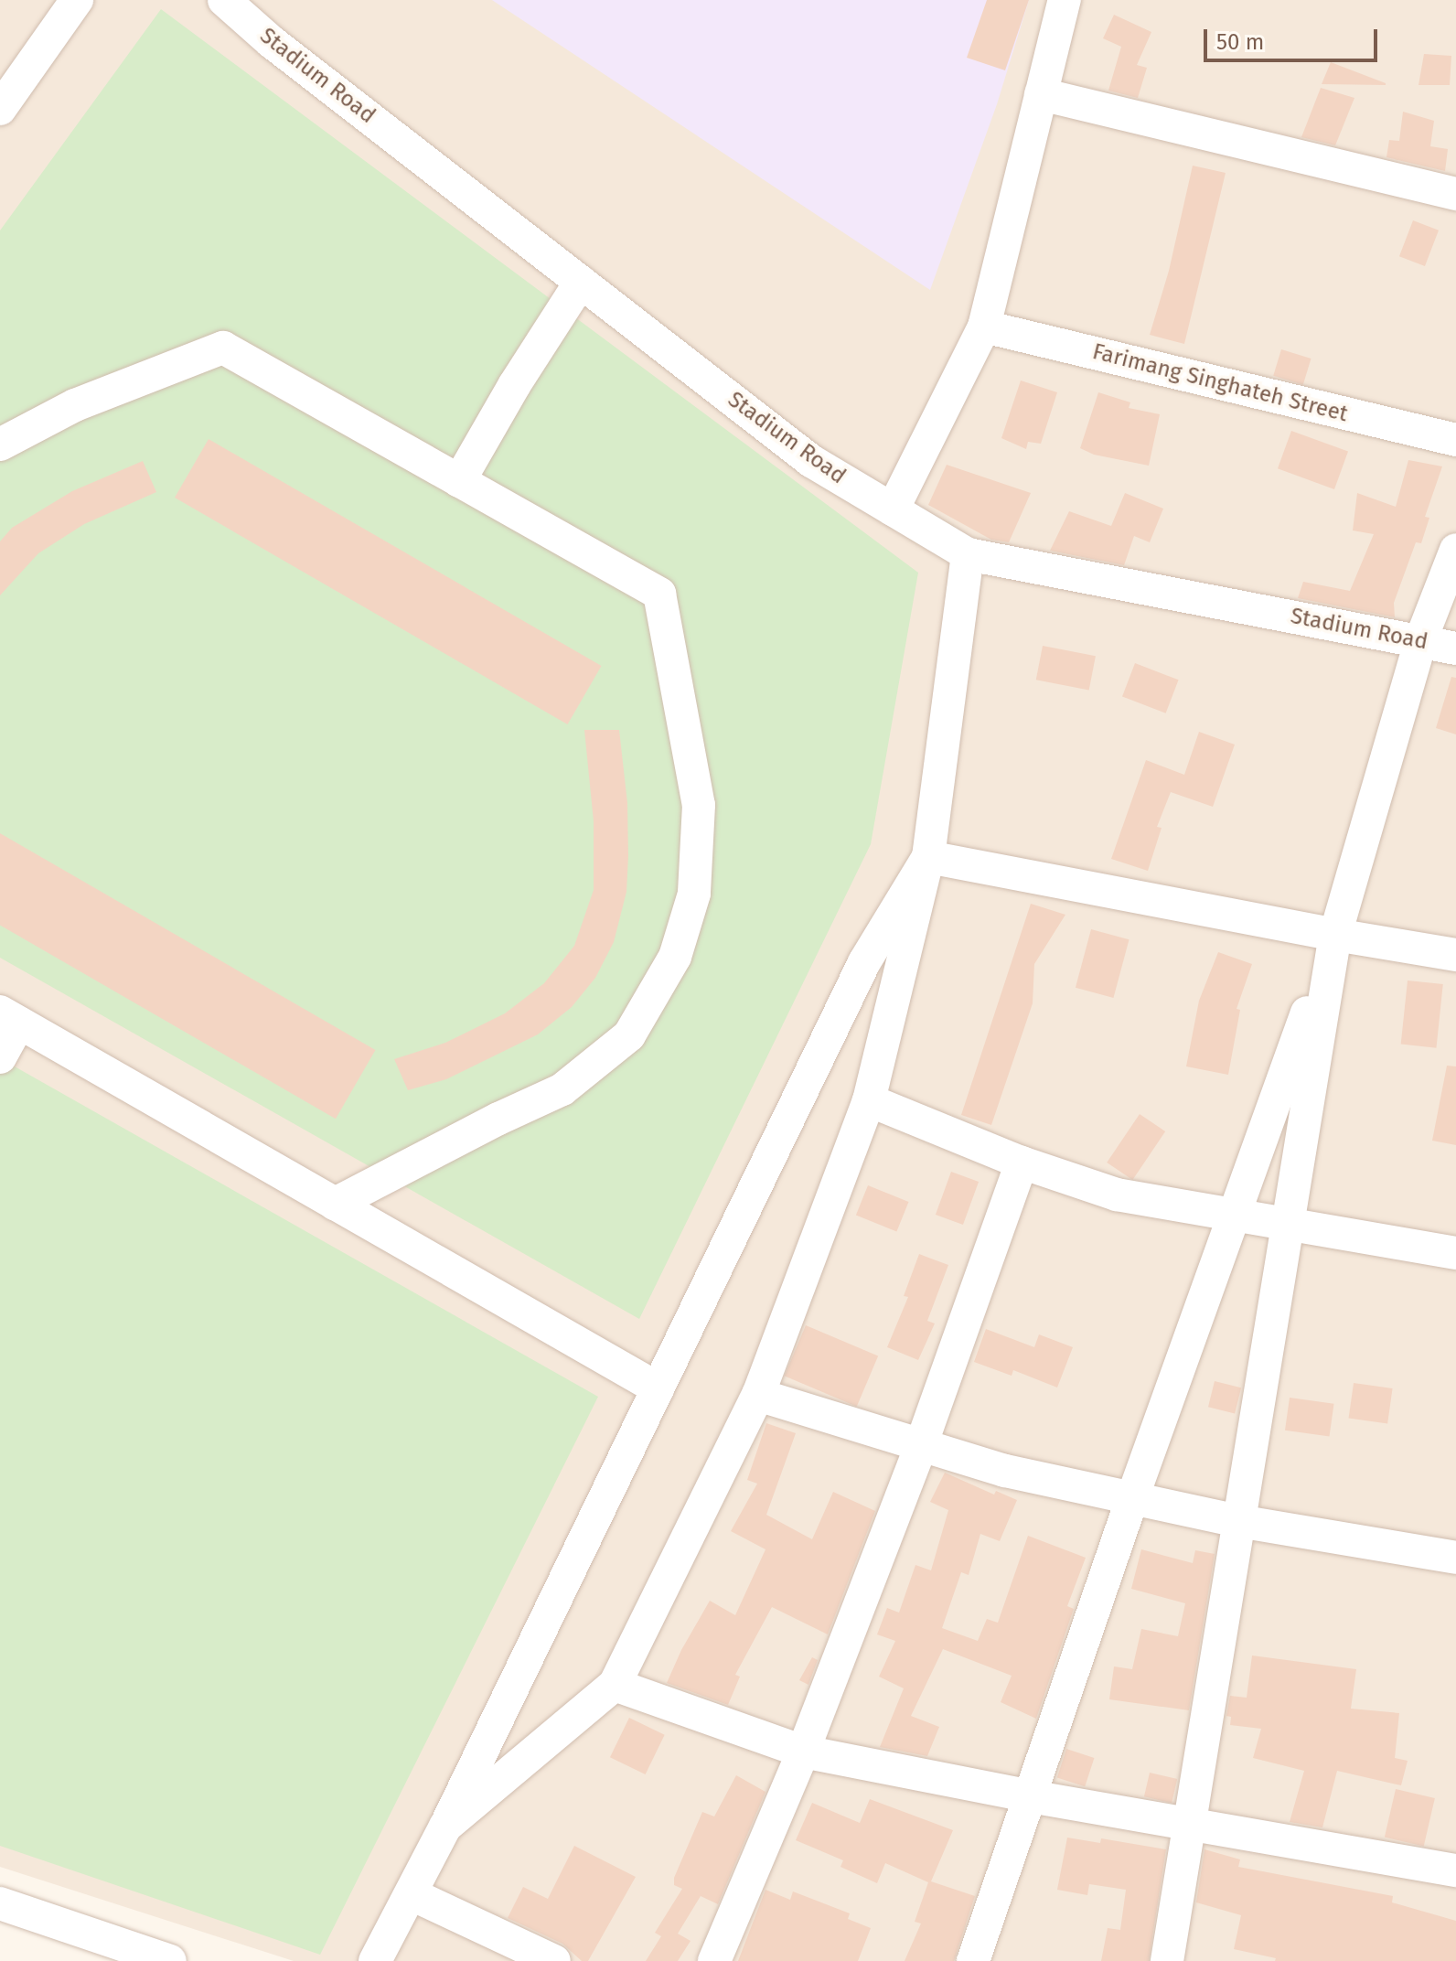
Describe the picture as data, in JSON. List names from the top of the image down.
{
  "streets": {
    "street": ["Stadium Road", "Farimang Singhateh Street"]
  },
  "scale_bar": "50 m"
}
